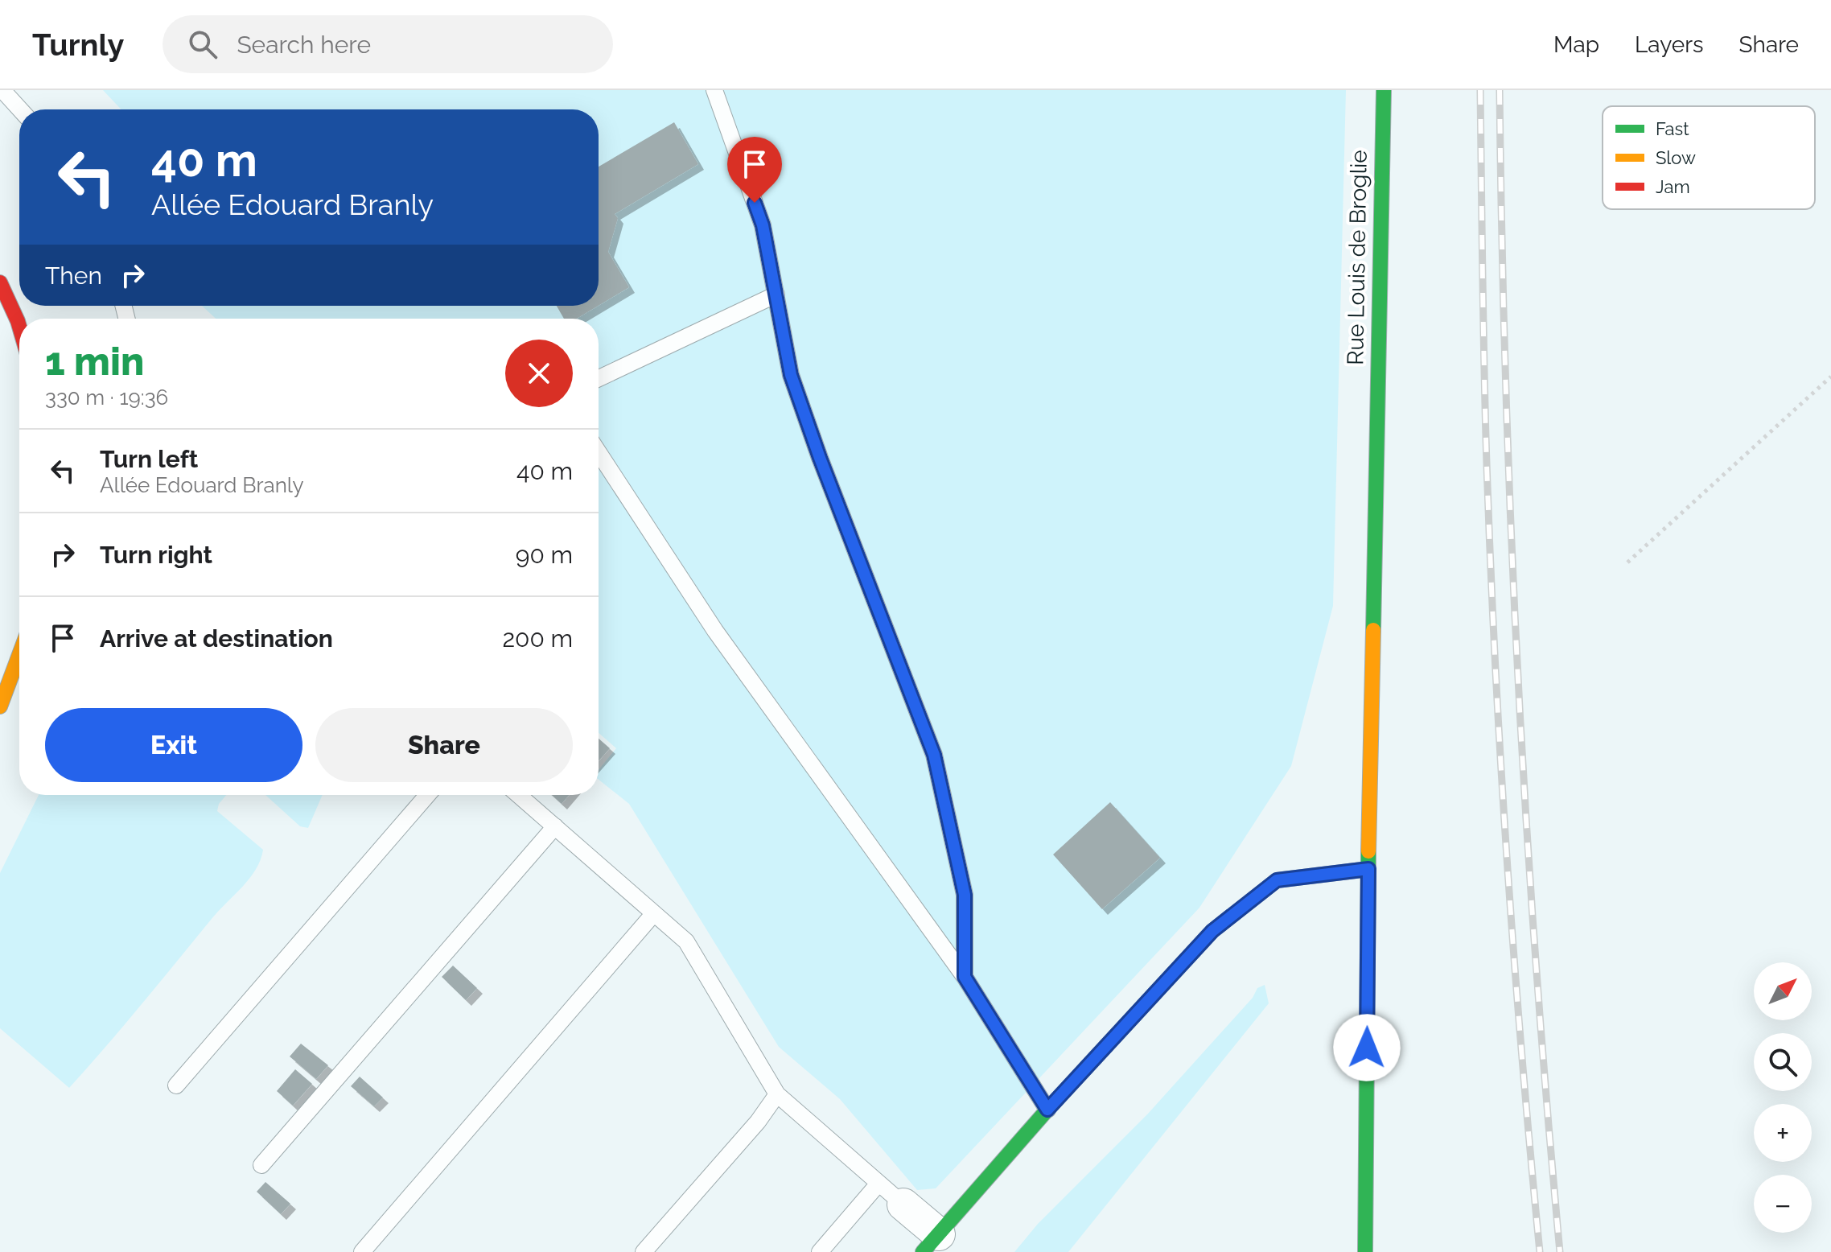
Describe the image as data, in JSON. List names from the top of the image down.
{
  "streets": {
    "main road": ["Rue Louis de Broglie"]
  },
  "legend": ["Fast", "Slow", "Jam"],
  "north": "top right",
  "page": {
    "header": "Turnly",
    "search": "Search here",
    "nav": ["Map", "Layers", "Share"],
    "turn": ["40 m", "Allée Edouard Branly"],
    "then": "Then",
    "heading": ["1 min", "330 m · 19:36"],
    "list": [
      {
        "name": "Turn left",
        "note": "Allée Edouard Branly",
        "value": "40 m"
      },
      {
        "name": "Turn right",
        "value": "90 m"
      },
      {
        "name": "Arrive at destination",
        "value": "200 m"
      }
    ],
    "buttons": ["Exit", "Share"],
    "map_buttons": ["+", "−"]
  }
}
